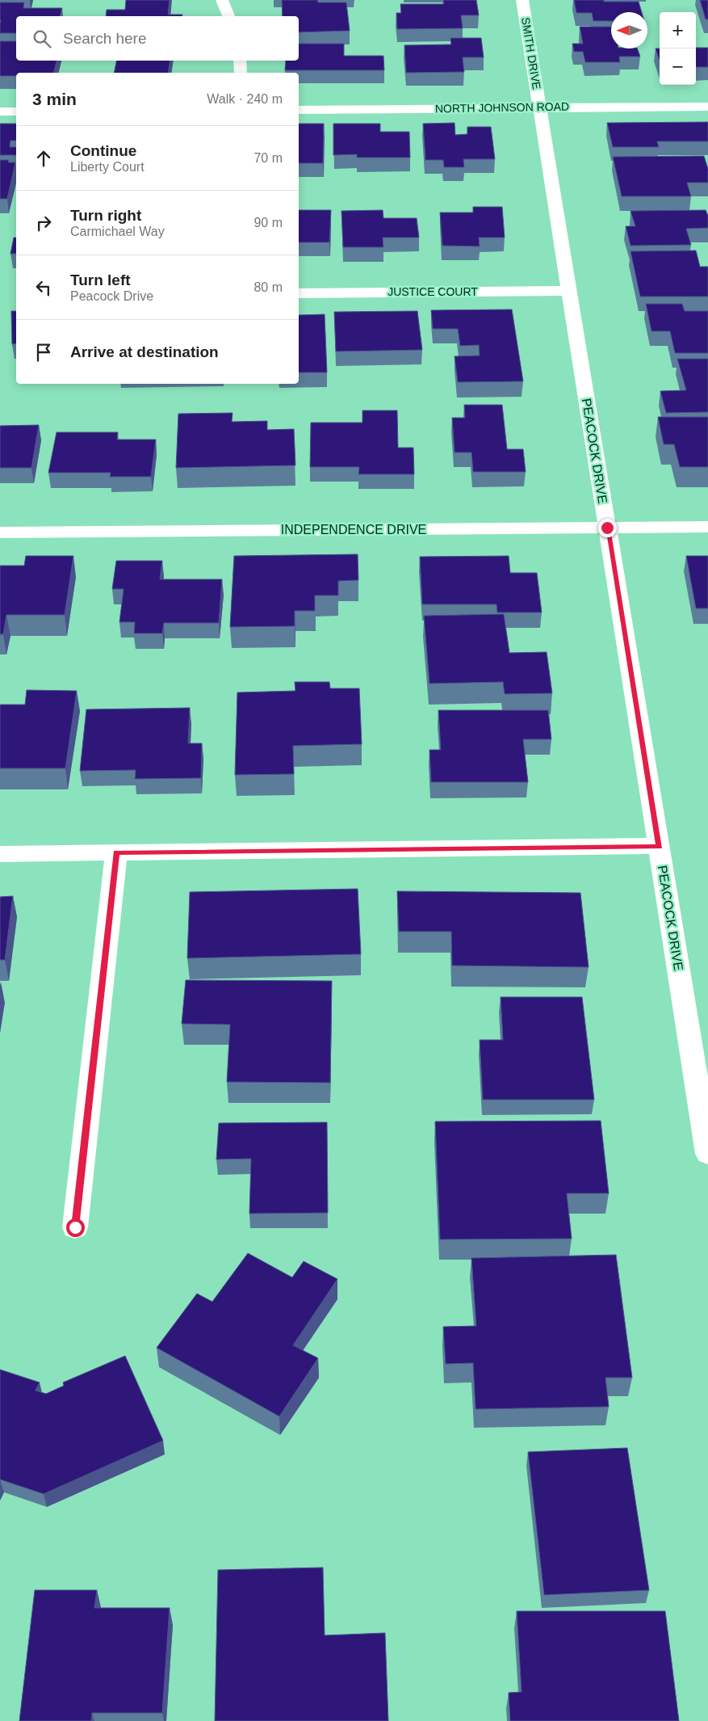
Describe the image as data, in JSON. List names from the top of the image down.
{
  "streets": {
    "street": [
      "SMITH DRIVE",
      "NORTH JOHNSON ROAD",
      "JUSTICE COURT",
      "PEACOCK DRIVE",
      "INDEPENDENCE DRIVE"
    ]
  },
  "crossings": [
    ["SMITH DRIVE", "NORTH JOHNSON ROAD"],
    ["SMITH DRIVE", "PEACOCK DRIVE"],
    ["NORTH JOHNSON ROAD", "PEACOCK DRIVE"],
    ["JUSTICE COURT", "PEACOCK DRIVE"],
    ["PEACOCK DRIVE", "INDEPENDENCE DRIVE"]
  ],
  "north": "left",
  "page": {
    "map_buttons": ["+", "−"],
    "search": "Search here",
    "heading": ["3 min", "Walk · 240 m"],
    "list": [
      ["Continue", "Liberty Court", "70 m"],
      ["Turn right", "Carmichael Way", "90 m"],
      ["Turn left", "Peacock Drive", "80 m"],
      "Arrive at destination"
    ]
  }
}
